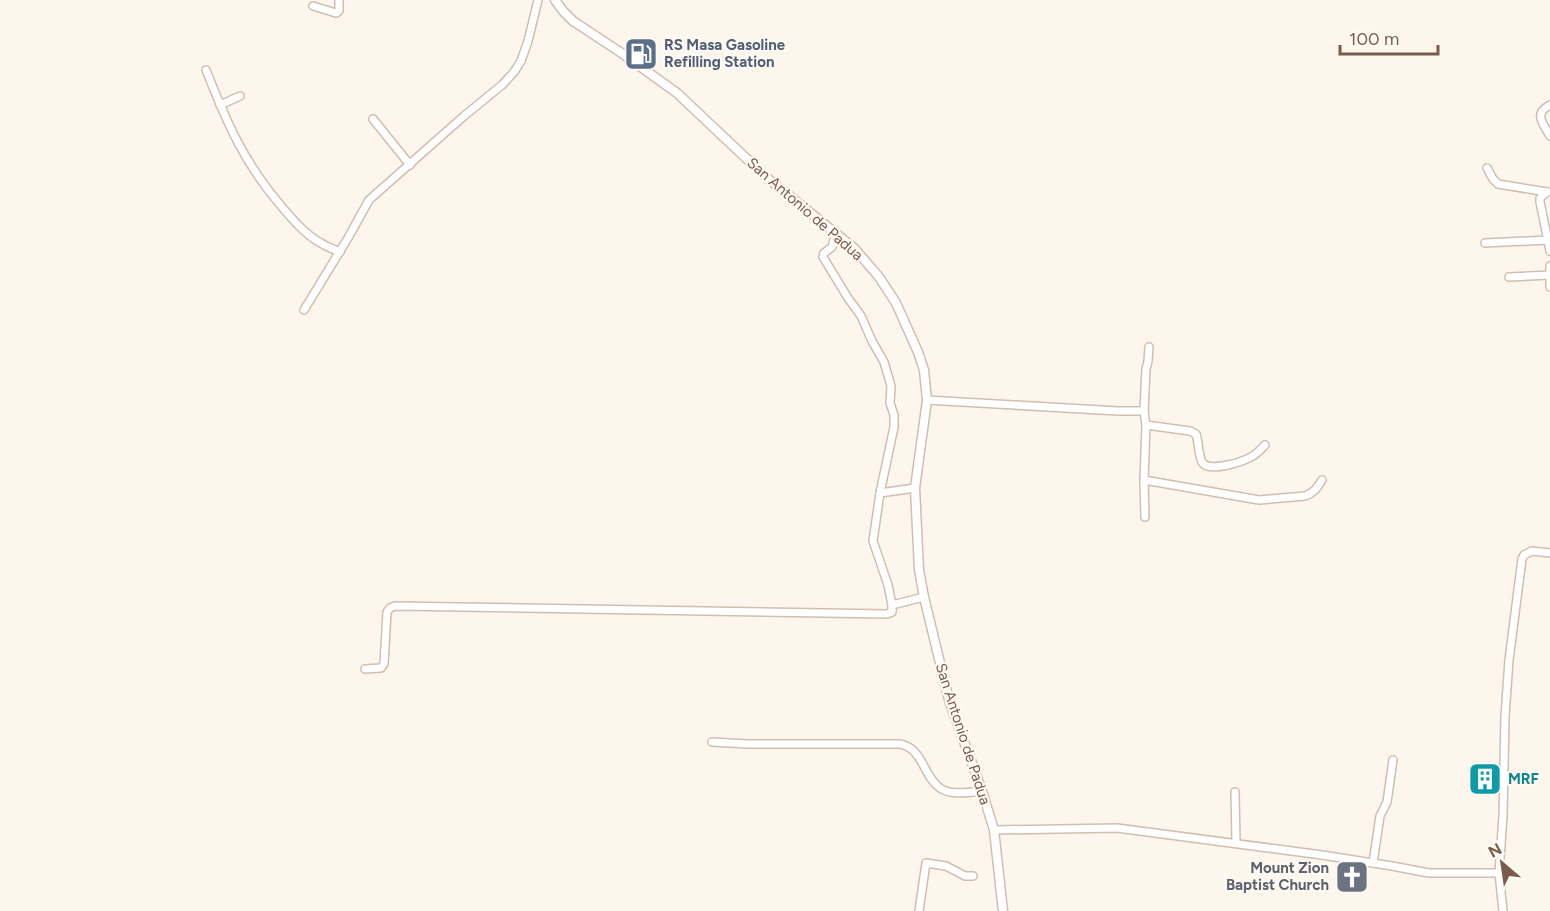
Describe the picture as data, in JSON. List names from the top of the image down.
{
  "streets": {
    "street": ["San Antonio de Padua"]
  },
  "places": {
    "fuel station": ["RS Masa Gasoline Refilling Station"],
    "building": ["MRF"],
    "church": ["Mount Zion Baptist Church"]
  },
  "scale_bar": "100 m",
  "north": "top left"
}
